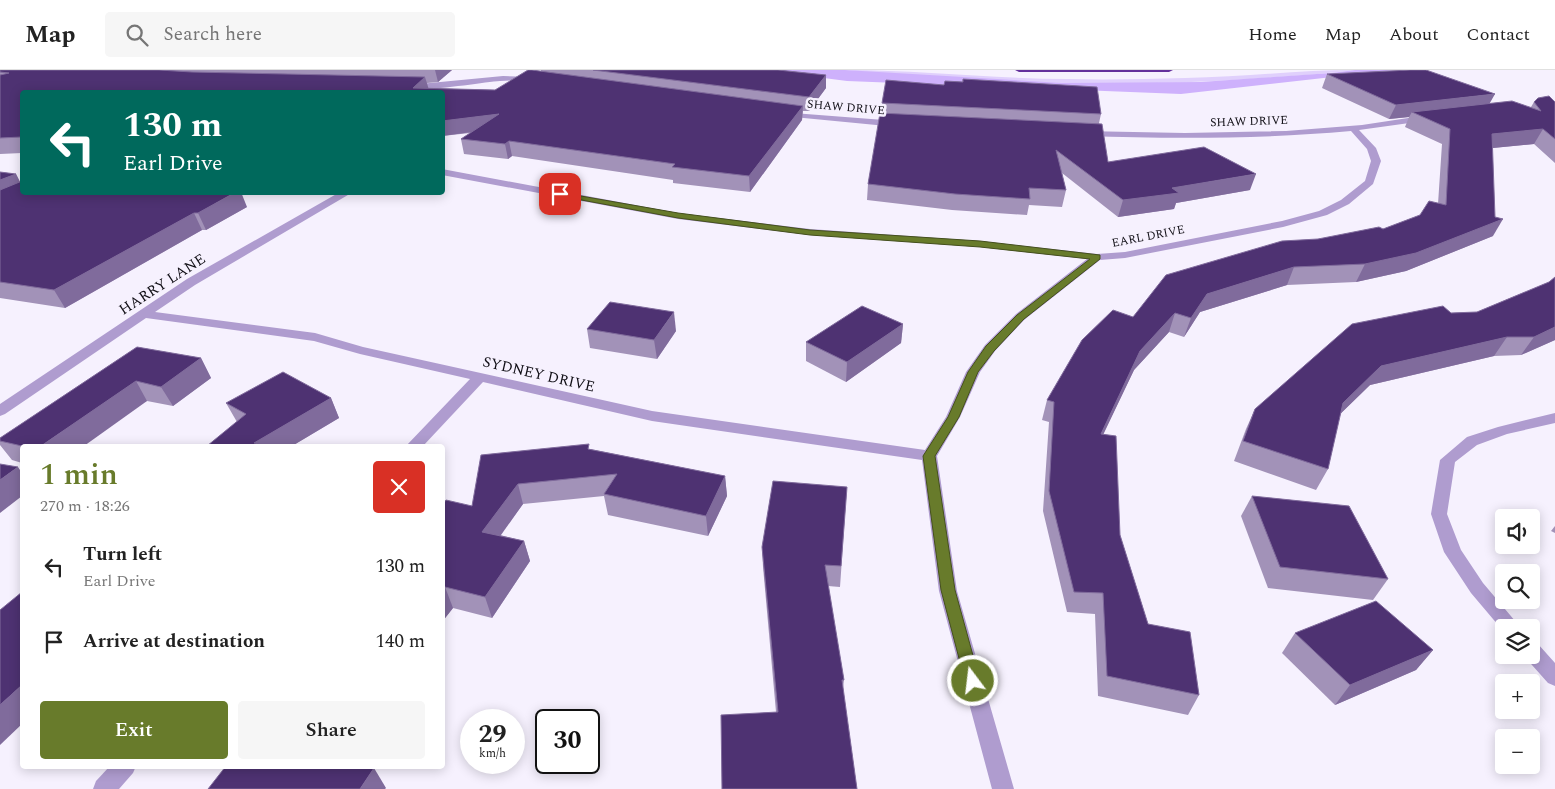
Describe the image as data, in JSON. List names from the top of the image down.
{
  "streets": {
    "street": [
      "SHAW DRIVE",
      "EARL DRIVE",
      "HARRY LANE",
      "SYDNEY DRIVE"
    ]
  },
  "crossings": [
    ["SHAW DRIVE", "EARL DRIVE"],
    ["HARRY LANE", "SYDNEY DRIVE"]
  ],
  "page": {
    "header": "Map",
    "search": "Search here",
    "nav": [
      "Home",
      "Map",
      "About",
      "Contact"
    ],
    "turn": ["130 m", "Earl Drive"],
    "heading": ["1 min", "270 m · 18:26"],
    "map_buttons": ["+", "−"],
    "list": [
      {
        "name": "Turn left",
        "note": "Earl Drive",
        "value": "130 m"
      },
      {
        "name": "Arrive at destination",
        "value": "140 m"
      }
    ],
    "buttons": ["Exit", "Share"],
    "speed": "29 km/h",
    "limit": "30"
  }
}
